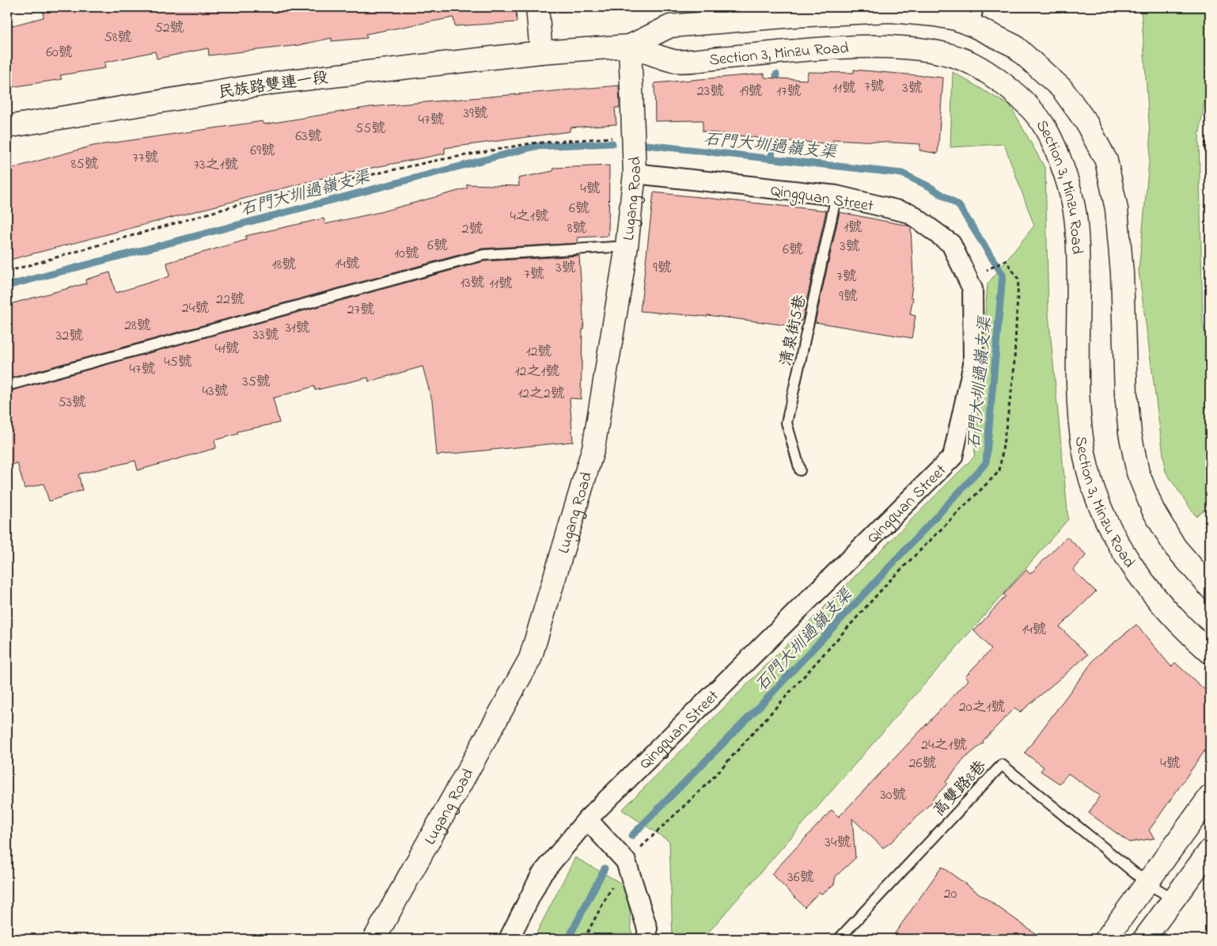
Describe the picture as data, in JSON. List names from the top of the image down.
{
  "streets": {
    "main road": ["Section 3, Minzu Road", "民族路雙連一段", "Lugang Road"],
    "street": ["Qingquan Street"],
    "lane": ["清泉街5巷", "高雙路8巷"]
  },
  "crossings": [
    ["Section 3, Minzu Road", "民族路雙連一段"],
    ["Section 3, Minzu Road", "Lugang Road"],
    ["Qingquan Street", "Lugang Road"],
    ["Qingquan Street", "清泉街5巷"]
  ],
  "water": ["石門大圳過嶺支渠"],
  "house_numbers": [
    "52號",
    "58號",
    "60號",
    "7號",
    "11號",
    "3號",
    "23號",
    "19號",
    "17號",
    "39號",
    "47號",
    "55號",
    "63號",
    "69號",
    "77號",
    "85號",
    "73之1號",
    "4號",
    "6號",
    "4之1號",
    "1號",
    "8號",
    "2號",
    "6號",
    "3號",
    "6號",
    "10號",
    "14號",
    "18號",
    "3號",
    "9號",
    "7號",
    "7號",
    "13號",
    "11號",
    "9號",
    "22號",
    "24號",
    "27號",
    "28號",
    "31號",
    "33號",
    "32號",
    "41號",
    "12號",
    "45號",
    "47號",
    "12之1號",
    "35號",
    "43號",
    "12之2號",
    "53號",
    "14號",
    "20之1號",
    "24之1號",
    "26號",
    "4號",
    "30號",
    "34號",
    "36號",
    "20"
  ]
}
